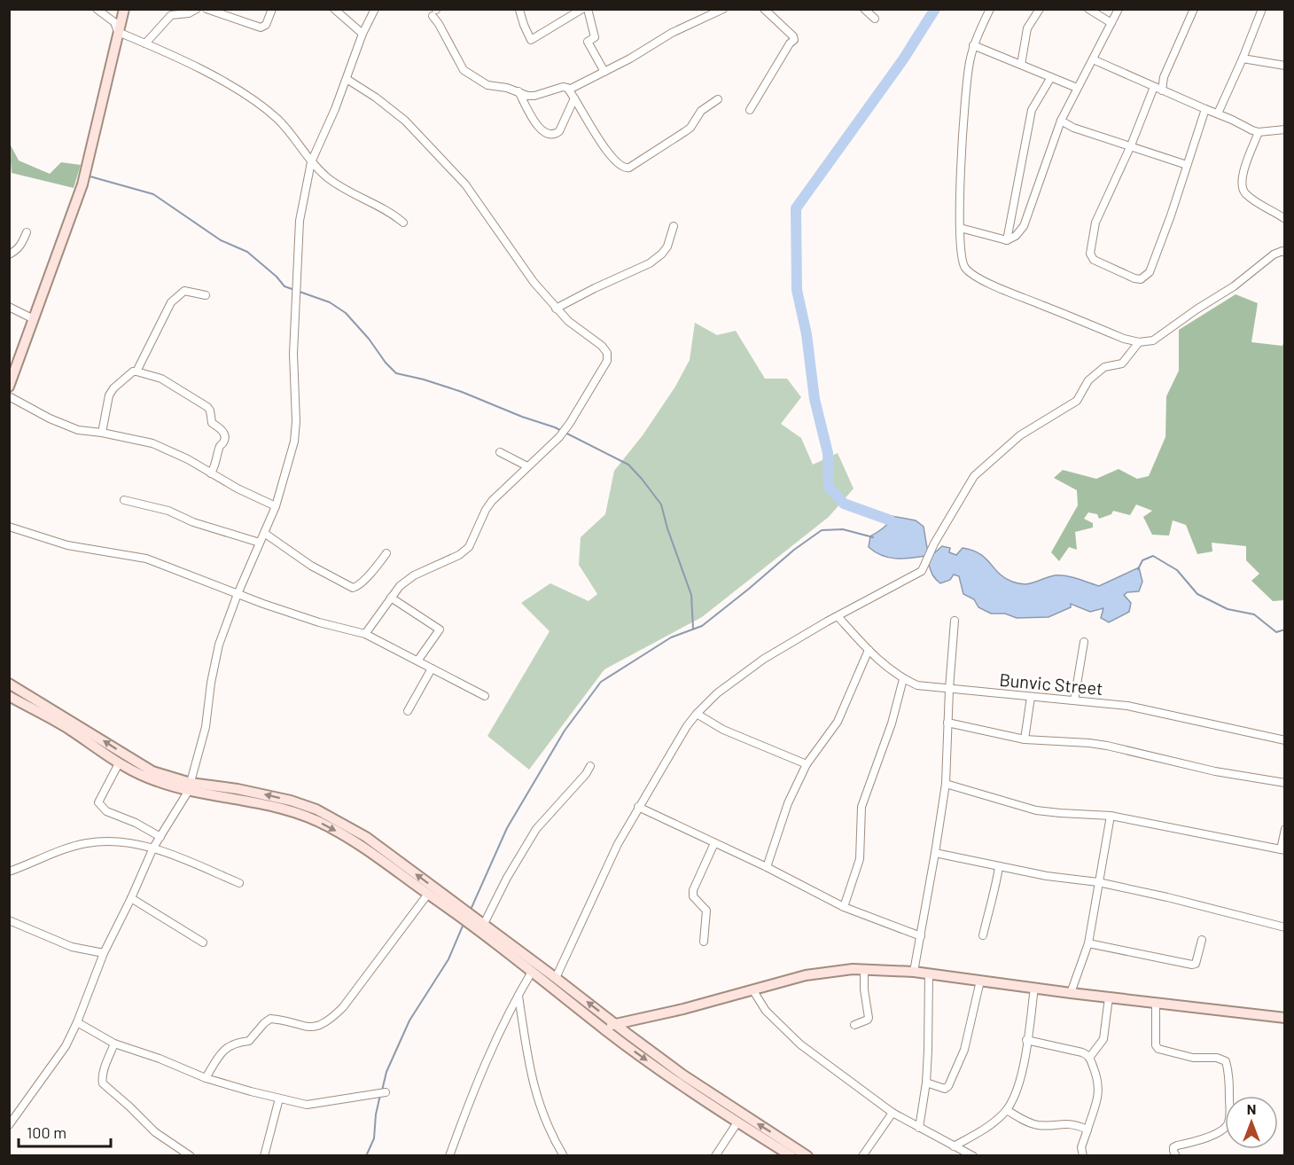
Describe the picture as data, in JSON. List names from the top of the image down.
{
  "streets": {
    "street": ["Bunvic Street"]
  },
  "scale_bar": "100 m",
  "north": "top"
}
